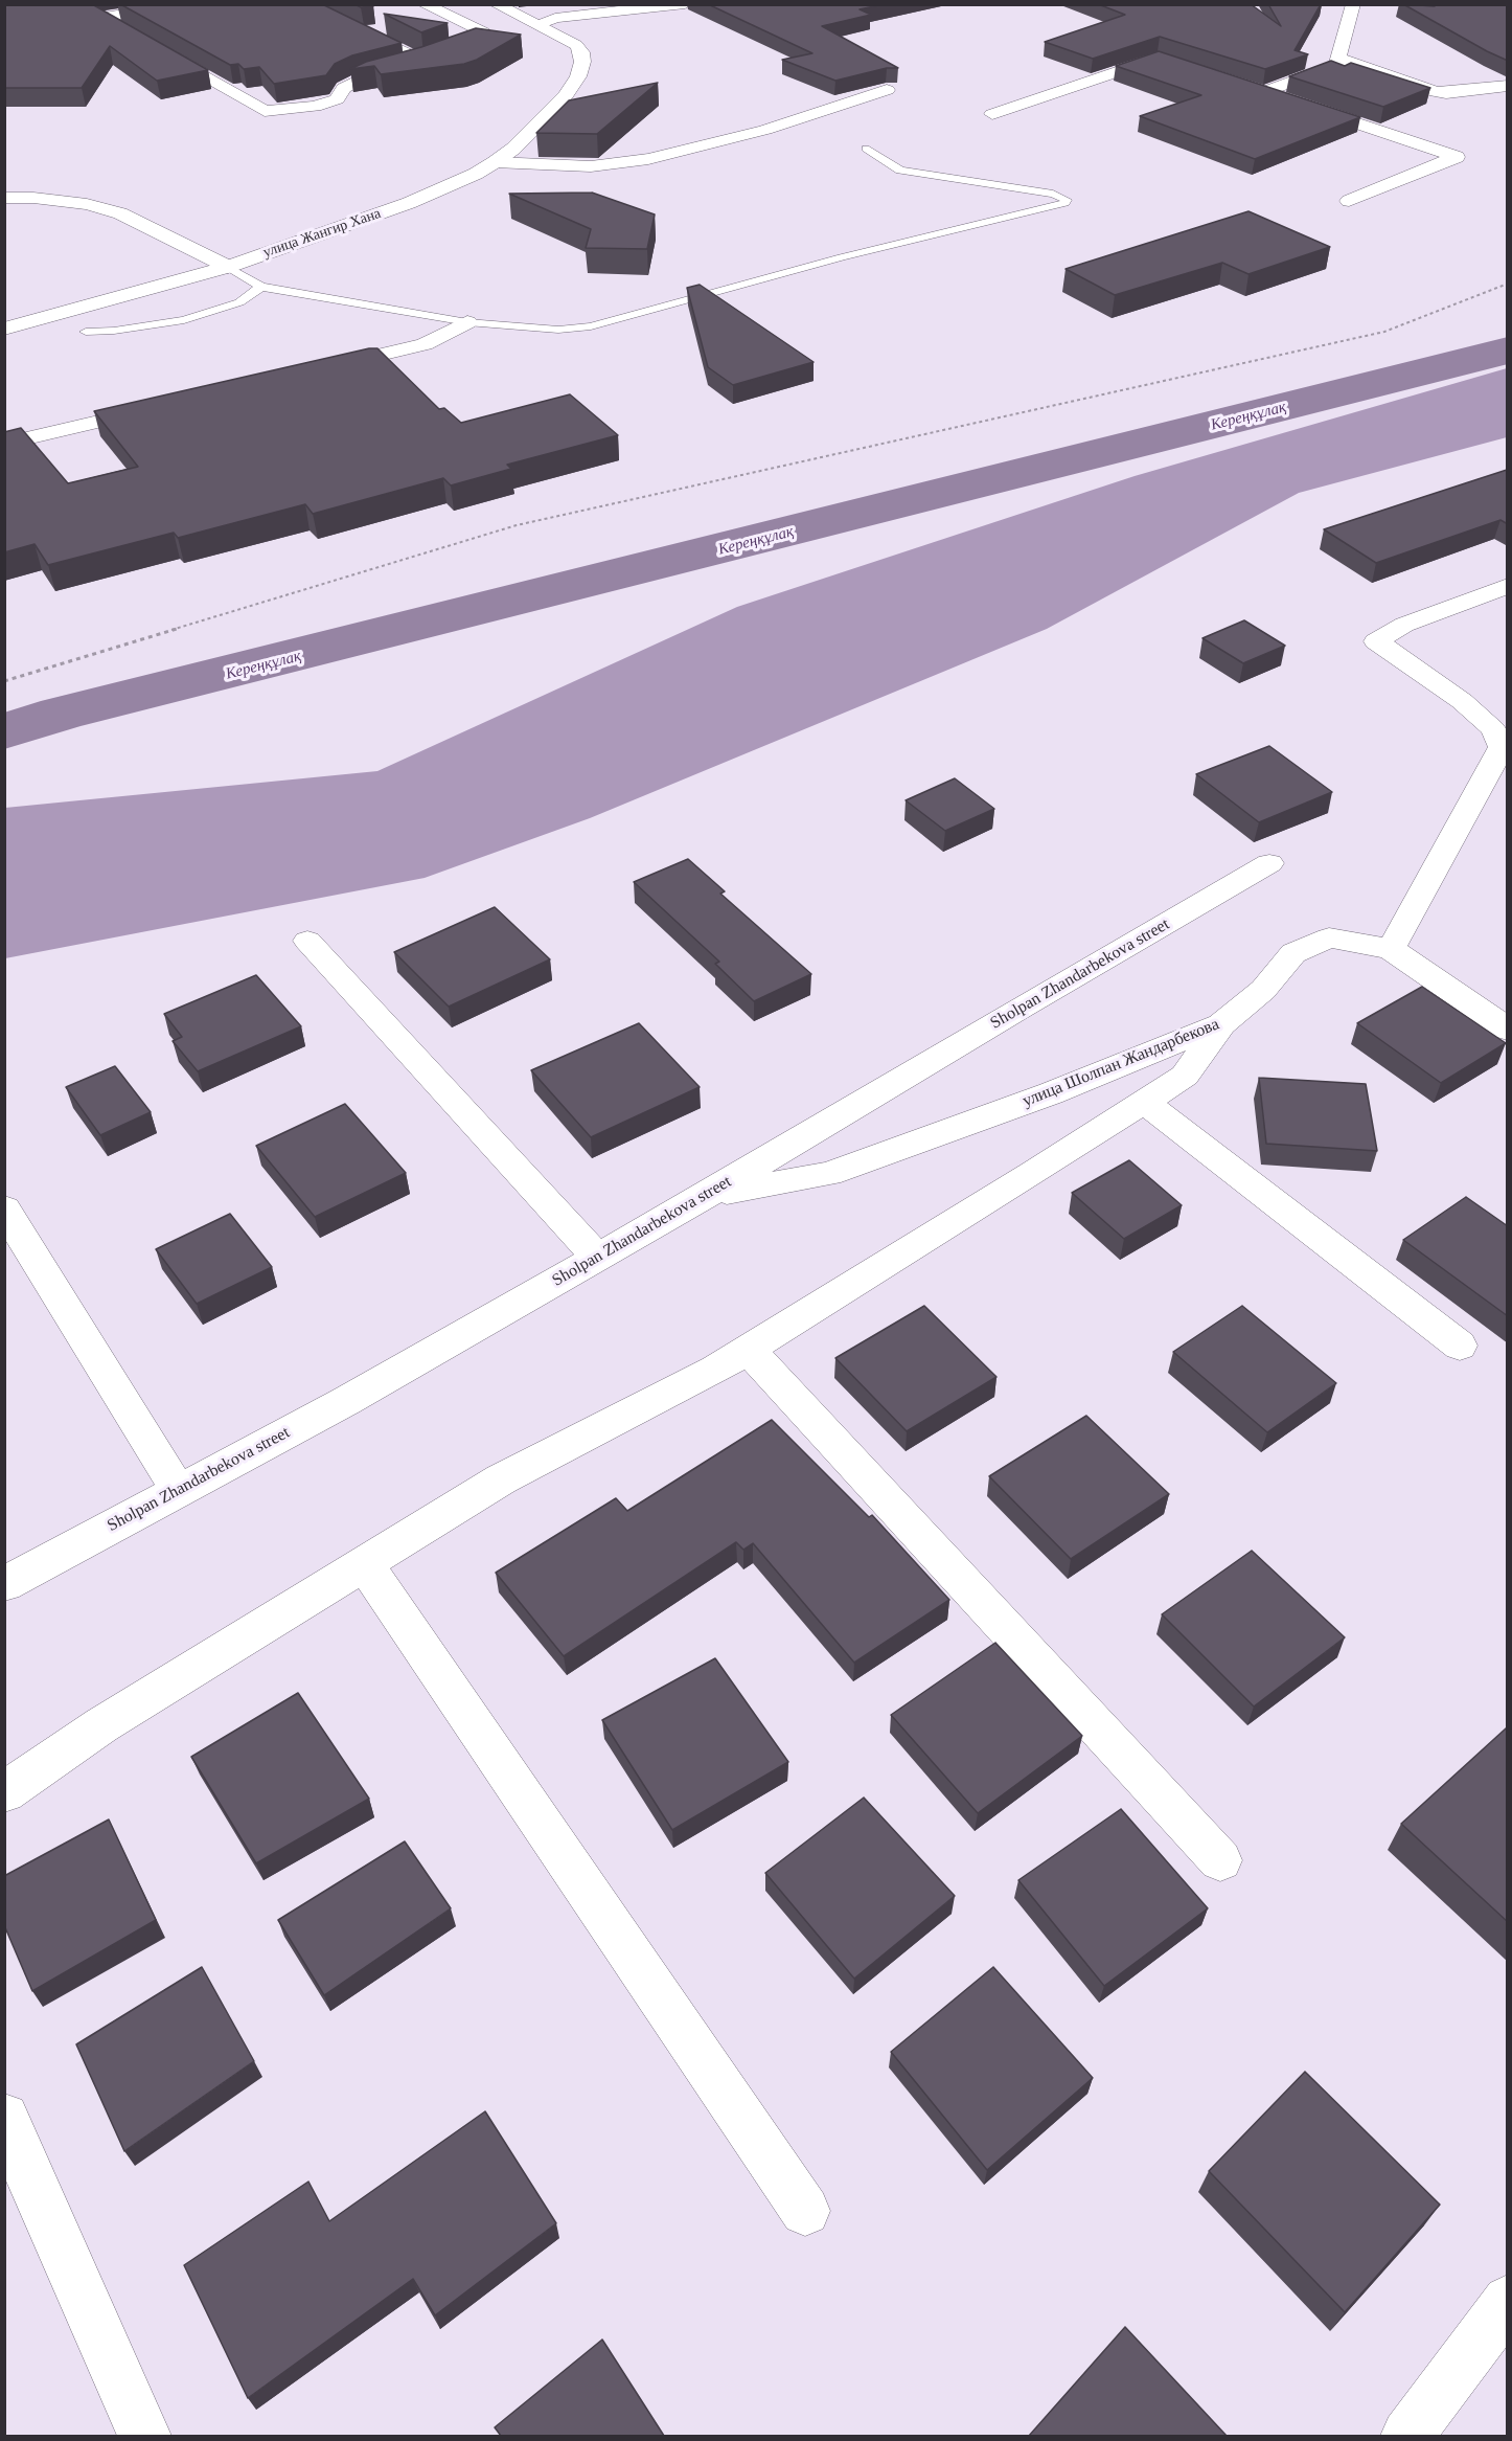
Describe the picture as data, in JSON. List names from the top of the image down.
{
  "streets": {
    "street": ["улица Жангир Хана", "Sholpan Zhandarbekova street", "улица Шолпан Жандарбекова"]
  },
  "crossings": [
    ["Sholpan Zhandarbekova street", "улица Шолпан Жандарбекова"]
  ],
  "water": ["Кереңқұлақ"]
}
